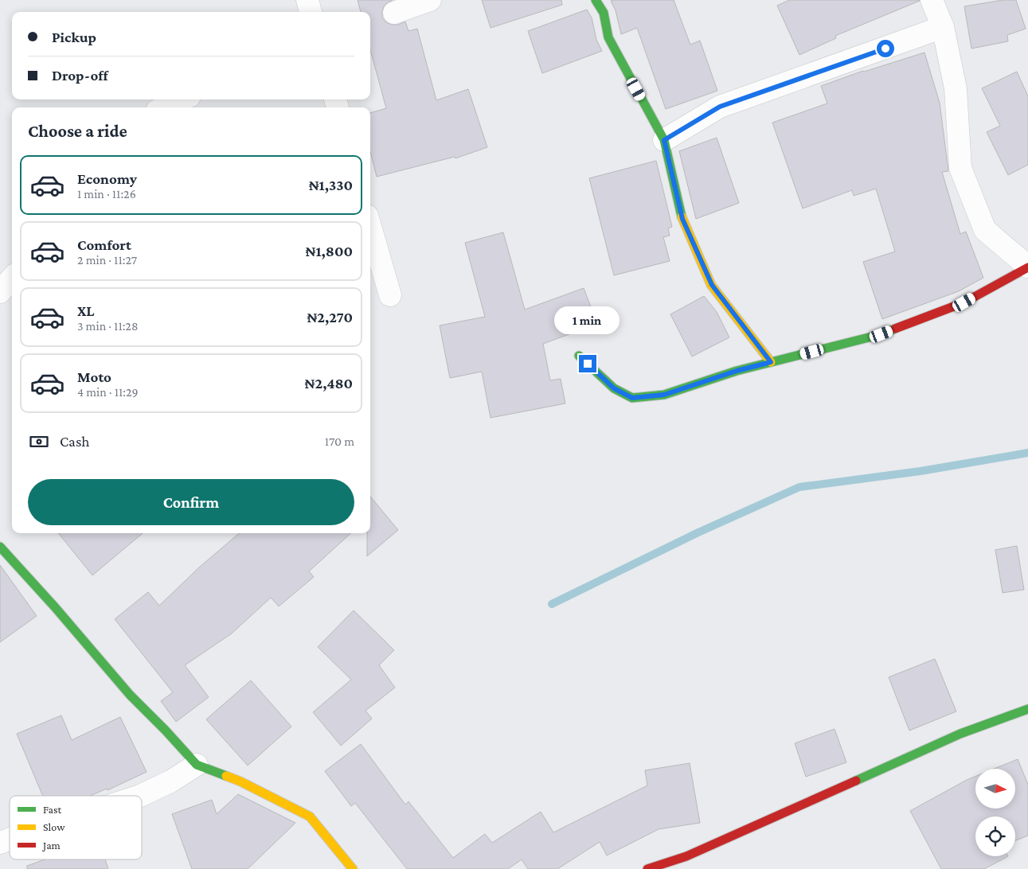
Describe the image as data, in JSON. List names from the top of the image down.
{
  "legend": ["Fast", "Slow", "Jam"],
  "north": "right",
  "page": {
    "banner": ["Pickup", "Drop-off"],
    "heading": "Choose a ride",
    "list": [
      {
        "name": "Economy",
        "note": "1 min · 11:26",
        "value": "₦1,330"
      },
      {
        "name": "Comfort",
        "note": "2 min · 11:27",
        "value": "₦1,800"
      },
      {
        "name": "XL",
        "note": "3 min · 11:28",
        "value": "₦2,270"
      },
      {
        "name": "Moto",
        "note": "4 min · 11:29",
        "value": "₦2,480"
      }
    ],
    "bubble": "1 min",
    "pay": ["Cash", "170 m"],
    "buttons": "Confirm"
  }
}
